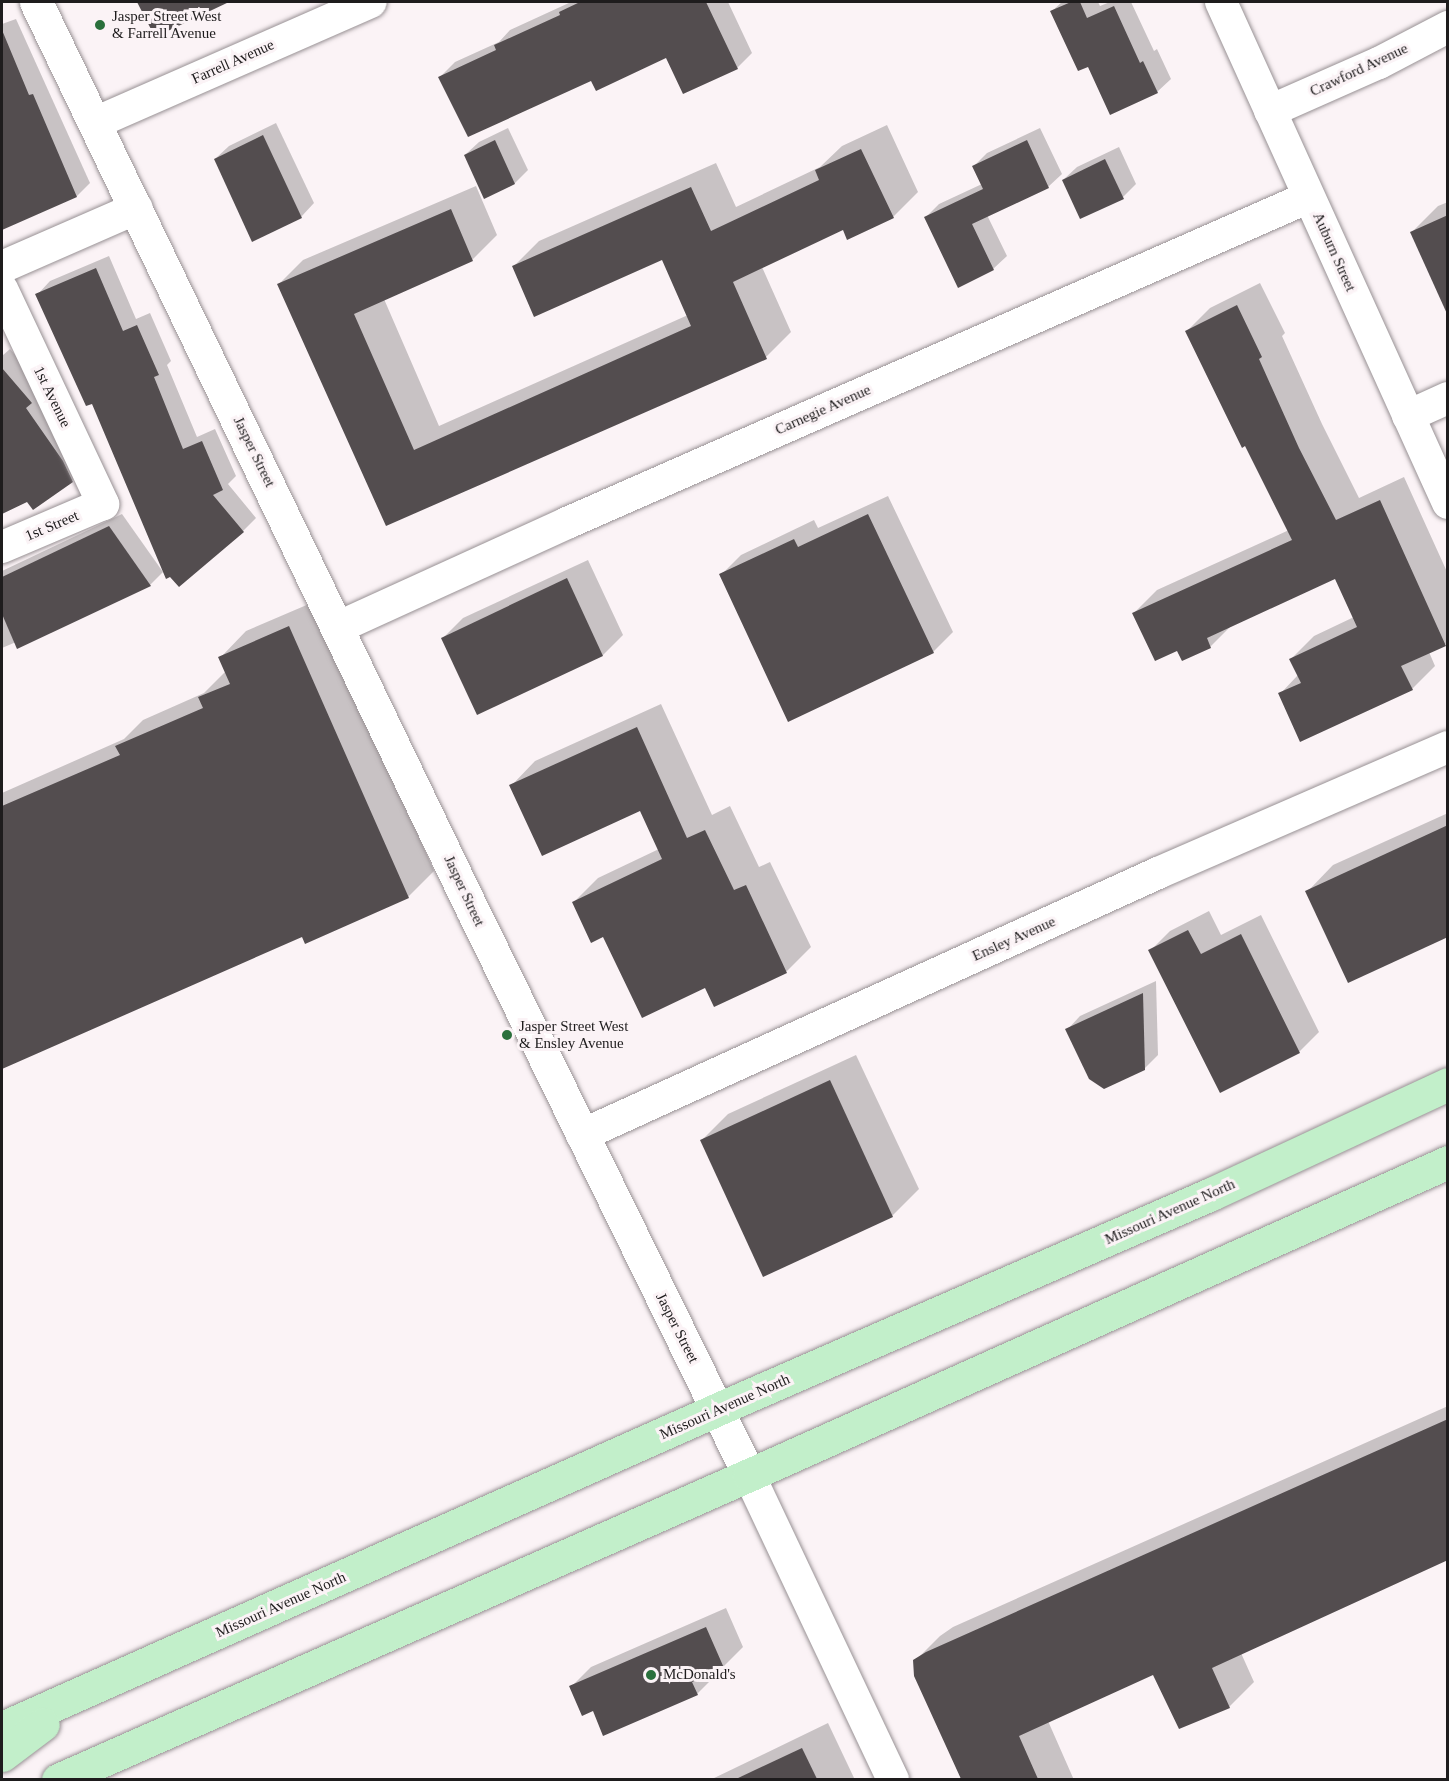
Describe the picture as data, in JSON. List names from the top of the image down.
{
  "streets": {
    "main road": ["Missouri Avenue North"],
    "street": [
      "Farrell Avenue",
      "Crawford Avenue",
      "Auburn Street",
      "1st Avenue",
      "Carnegie Avenue",
      "Jasper Street",
      "1st Street",
      "Ensley Avenue"
    ]
  },
  "crossings": [
    ["Farrell Avenue", "Jasper Street"],
    ["Crawford Avenue", "Auburn Street"],
    ["Auburn Street", "Carnegie Avenue"],
    ["1st Avenue", "1st Street"],
    ["Carnegie Avenue", "Jasper Street"],
    ["Jasper Street", "Ensley Avenue"],
    ["Jasper Street", "Missouri Avenue North"]
  ],
  "places": ["Jasper Street West & Farrell Avenue", "Jasper Street West & Ensley Avenue", "McDonald's"]
}
